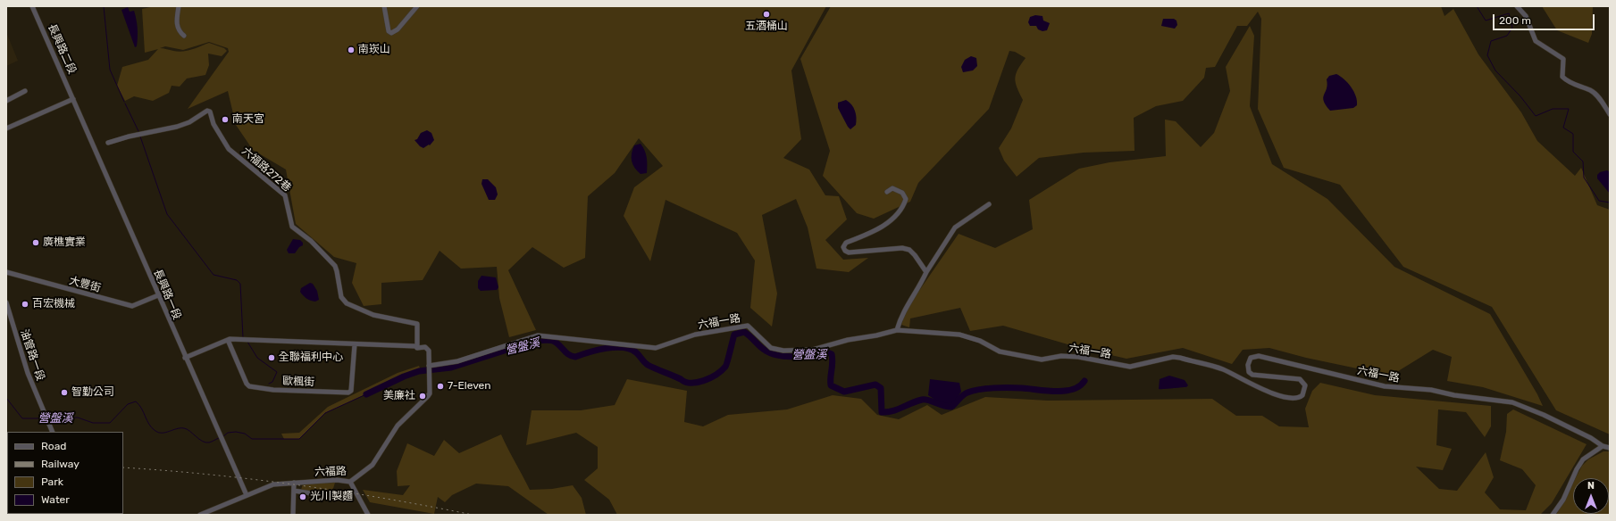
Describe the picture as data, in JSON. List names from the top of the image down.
{
  "streets": {
    "street": [
      "長興路二段",
      "六福路272巷",
      "大豐街",
      "長興路一段",
      "六福一路",
      "油管路一段",
      "歐楓街",
      "六福路"
    ]
  },
  "crossings": [
    ["長興路二段", "長興路一段"],
    ["大豐街", "長興路一段"],
    ["長興路一段", "六福路"],
    ["六福一路", "六福路"]
  ],
  "water": ["營盤溪"],
  "places": [
    "五酒桶山",
    "南崁山",
    "南天宮",
    "廣樵實業",
    "百宏機械",
    "全聯福利中心",
    "7-Eleven",
    "智勤公司",
    "美廉社",
    "光川製麵"
  ],
  "legend": [
    "Road",
    "Railway",
    "Park",
    "Water"
  ],
  "scale_bar": "200 m",
  "north": "top"
}
